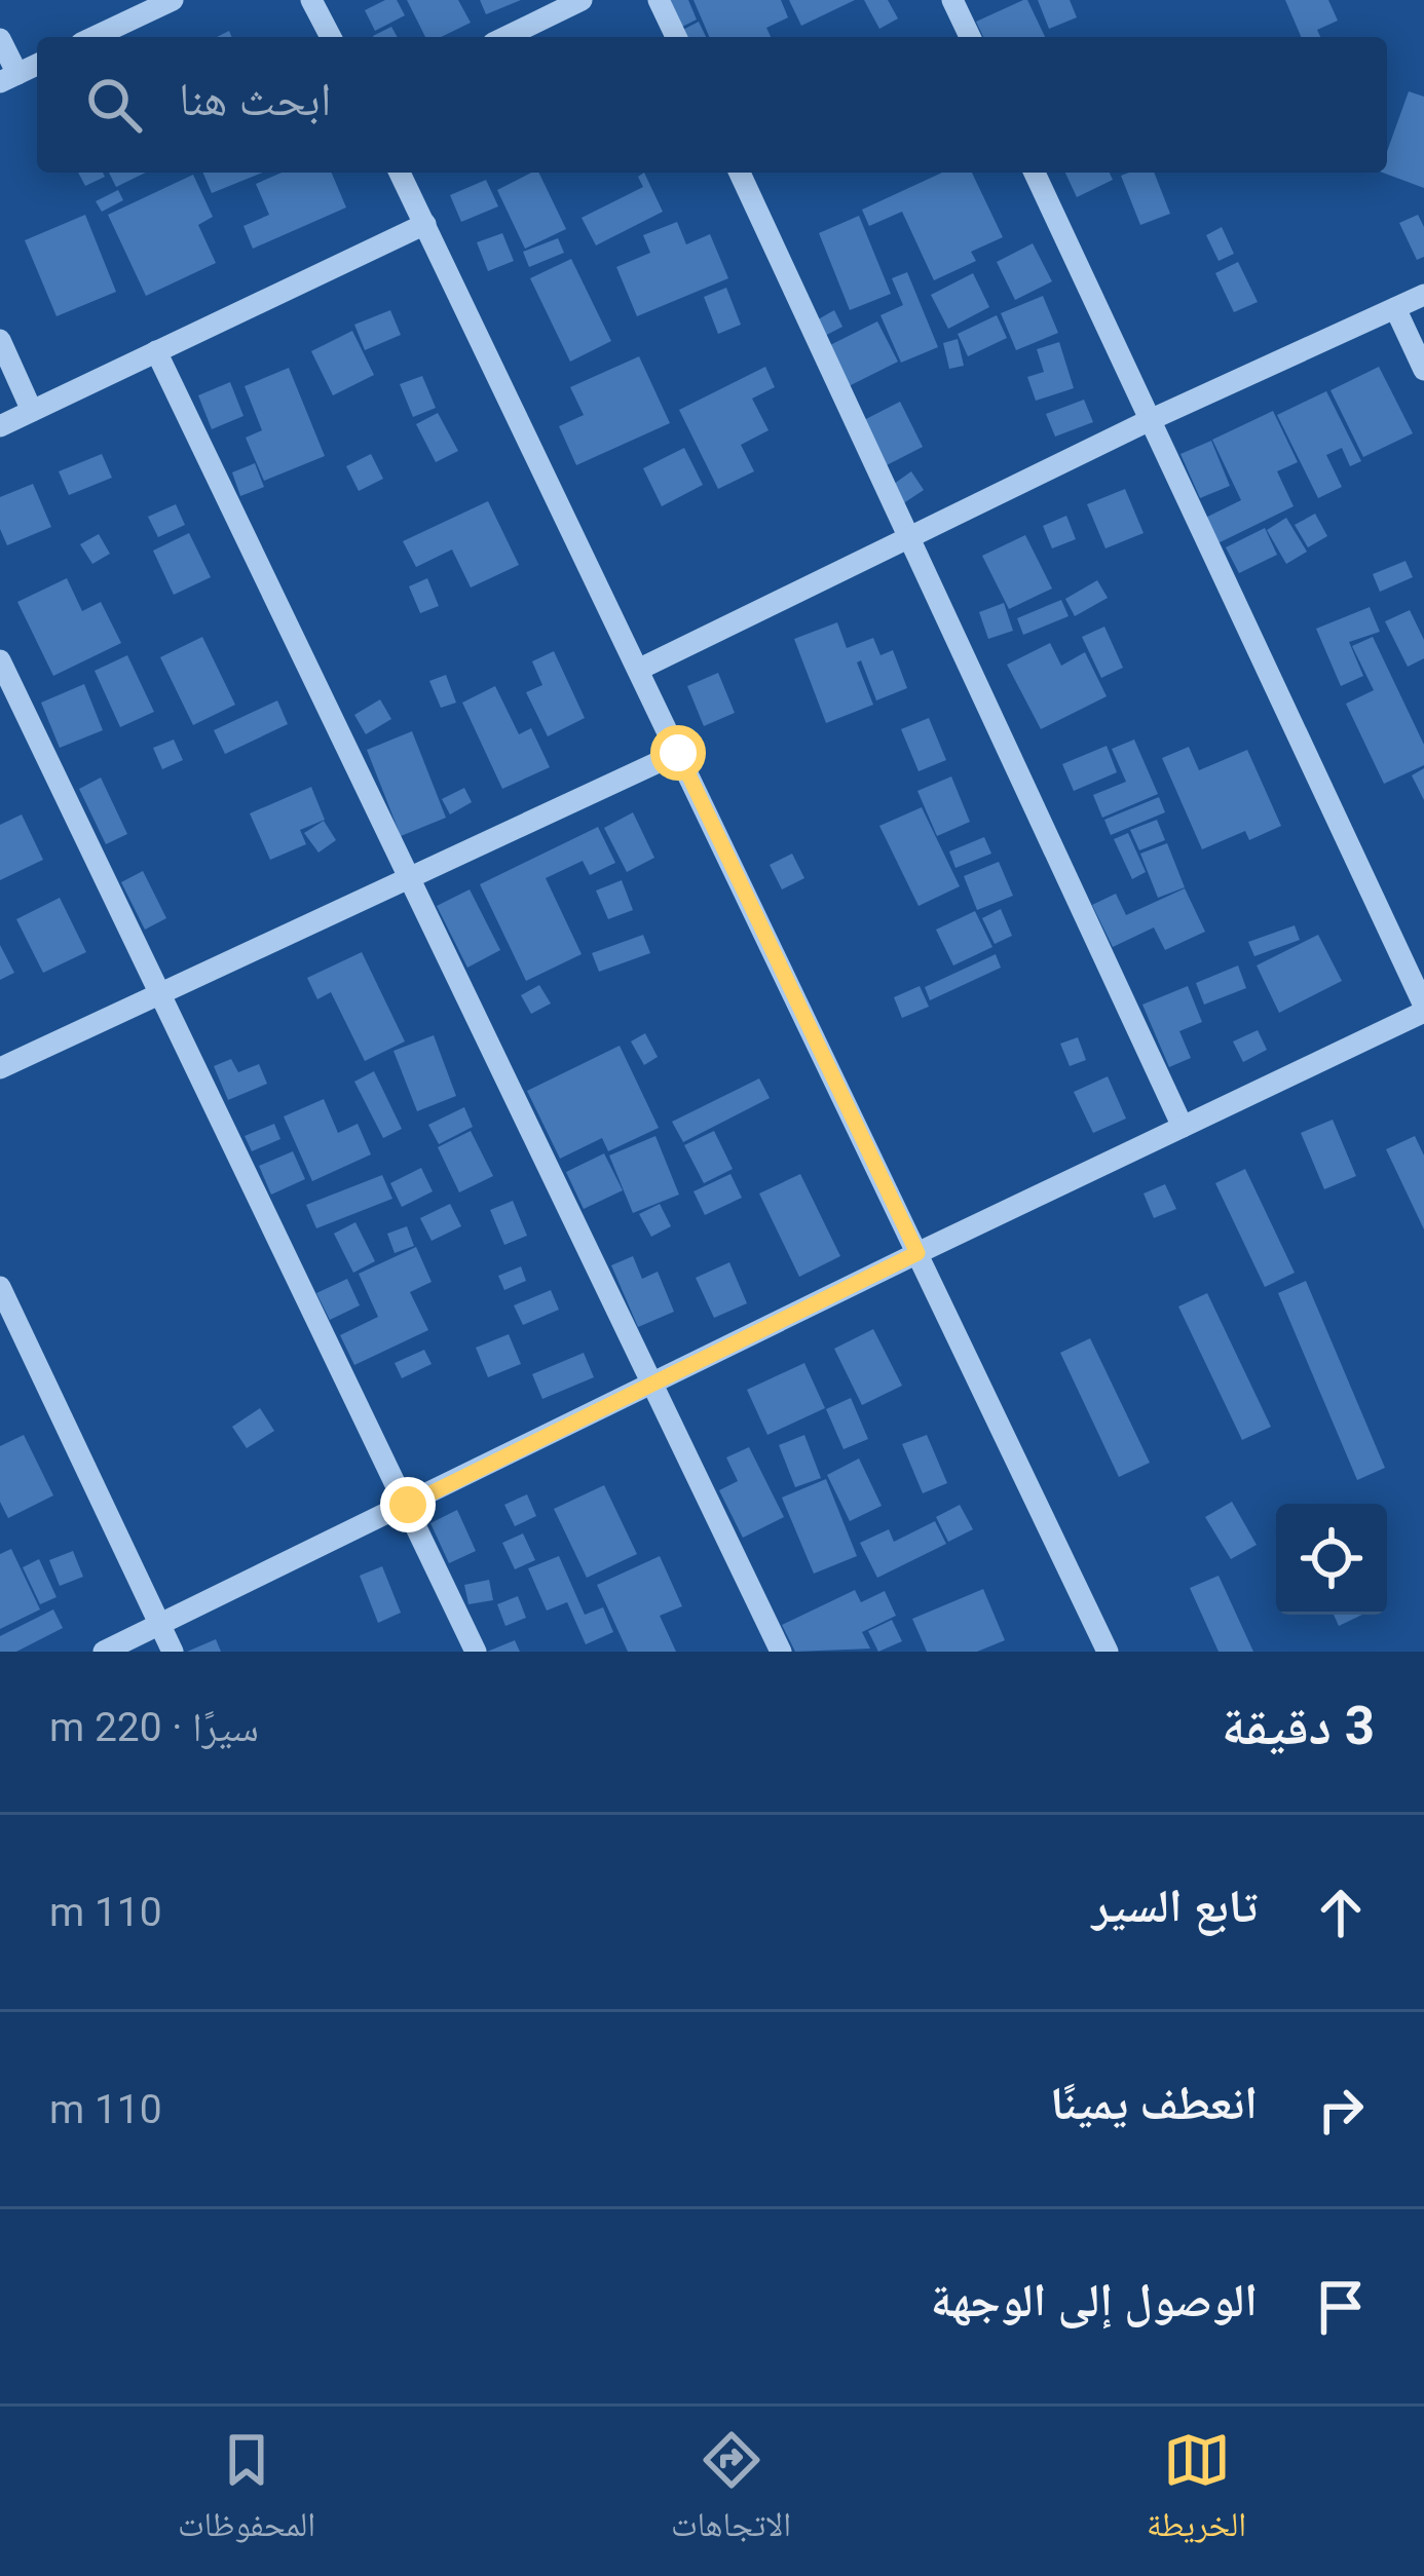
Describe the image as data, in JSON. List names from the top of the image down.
{
  "page": {
    "search": "ابحث هنا",
    "heading": ["3 دقيقة", "سيرًا · 220 m"],
    "list": [
      ["تابع السير", "110 m"],
      ["انعطف يمينًا", "110 m"],
      "الوصول إلى الوجهة"
    ],
    "nav": ["الخريطة", "الاتجاهات", "المحفوظات"]
  }
}
